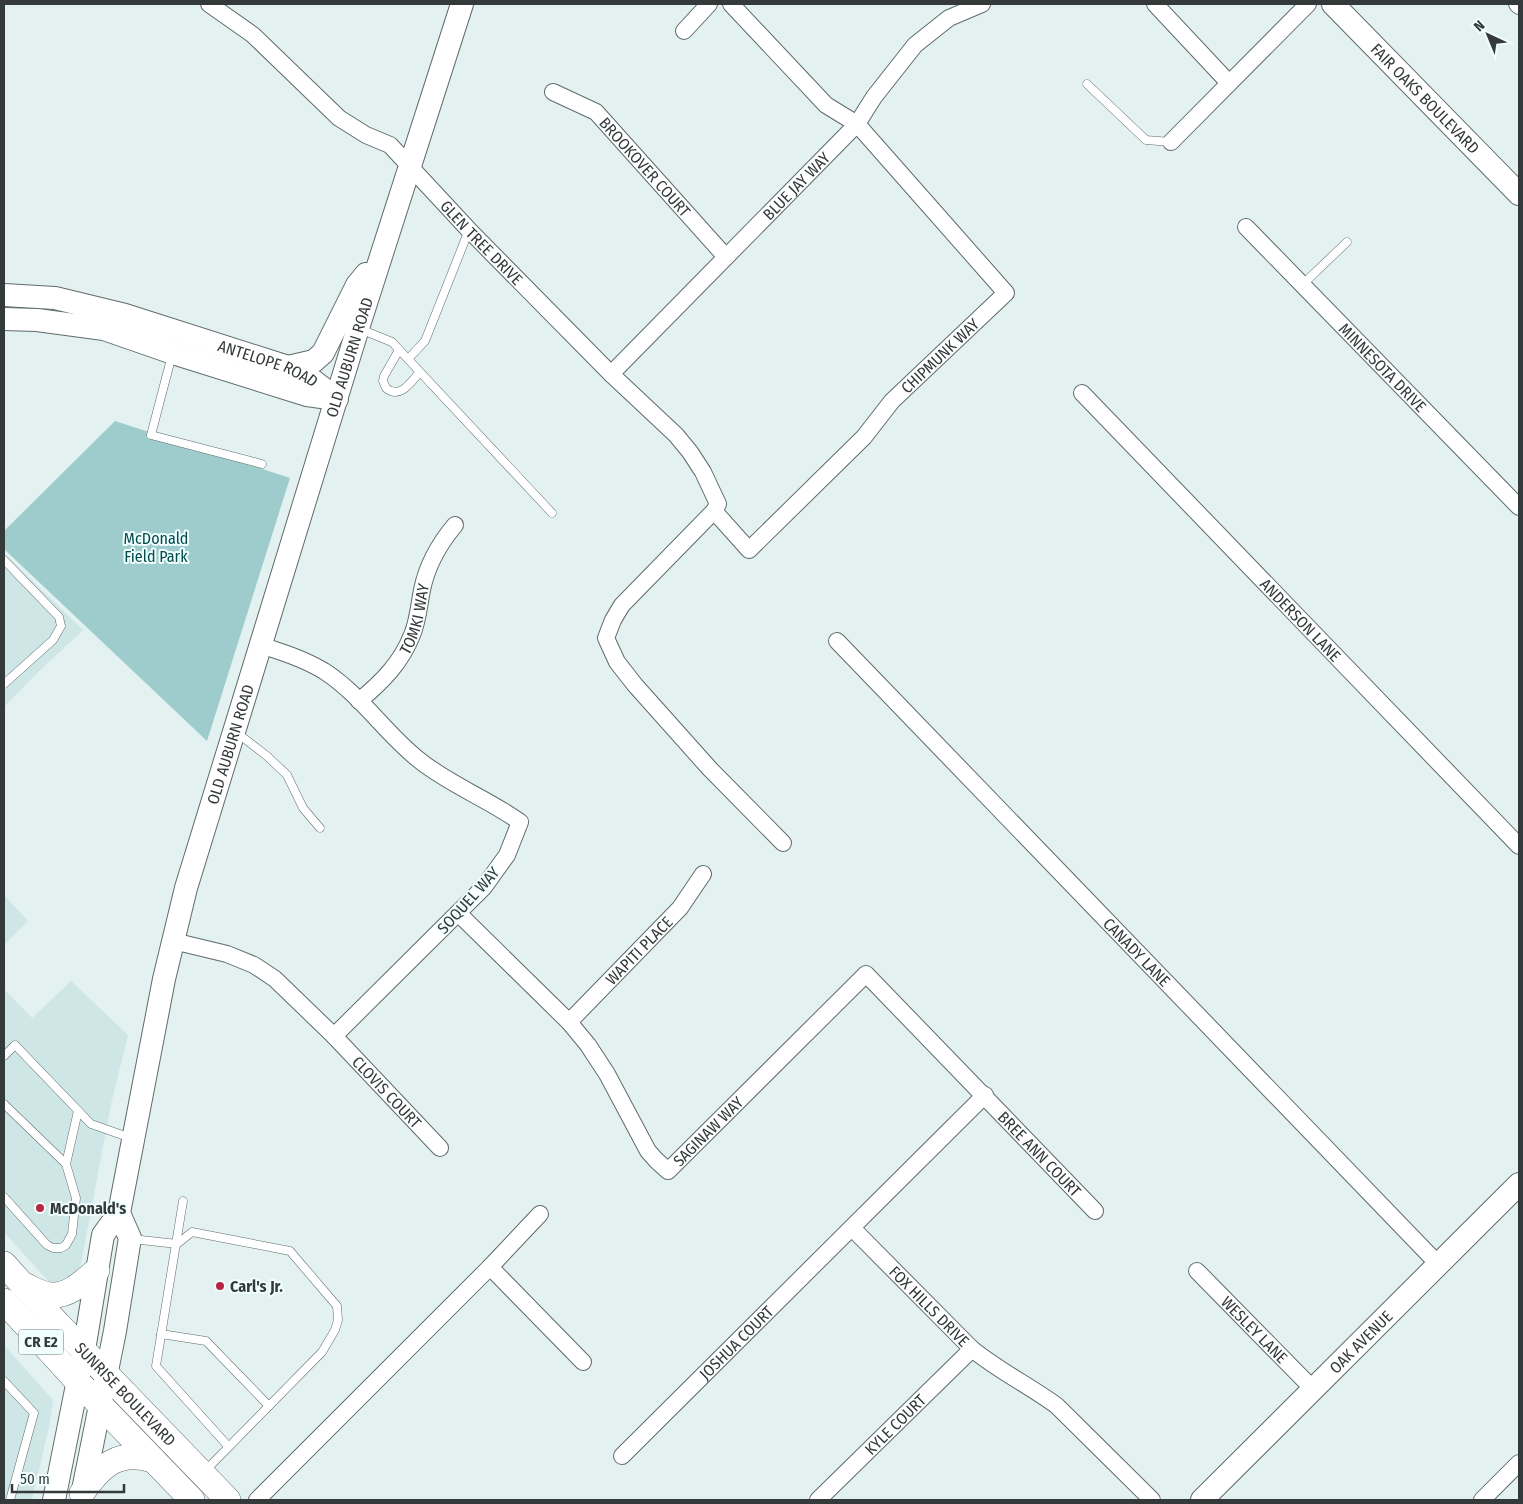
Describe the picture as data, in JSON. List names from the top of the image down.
{
  "streets": {
    "main road": [
      "FAIR OAKS BOULEVARD",
      "OLD AUBURN ROAD",
      "ANTELOPE ROAD",
      "CR E2",
      "OAK AVENUE",
      "SUNRISE BOULEVARD"
    ],
    "street": [
      "BROOKOVER COURT",
      "BLUE JAY WAY",
      "GLEN TREE DRIVE",
      "CHIPMUNK WAY",
      "MINNESOTA DRIVE",
      "TOMKI WAY",
      "ANDERSON LANE",
      "SOQUEL WAY",
      "WAPITI PLACE",
      "CANADY LANE",
      "CLOVIS COURT",
      "SAGINAW WAY",
      "BREE ANN COURT",
      "FOX HILLS DRIVE",
      "WESLEY LANE",
      "JOSHUA COURT",
      "KYLE COURT"
    ]
  },
  "crossings": [
    ["BROOKOVER COURT", "BLUE JAY WAY"],
    ["BLUE JAY WAY", "GLEN TREE DRIVE"],
    ["BLUE JAY WAY", "CHIPMUNK WAY"],
    ["GLEN TREE DRIVE", "CHIPMUNK WAY"],
    ["GLEN TREE DRIVE", "OLD AUBURN ROAD"],
    ["OLD AUBURN ROAD", "ANTELOPE ROAD"],
    ["OLD AUBURN ROAD", "SOQUEL WAY"],
    ["TOMKI WAY", "SOQUEL WAY"],
    ["SOQUEL WAY", "CLOVIS COURT"],
    ["SOQUEL WAY", "SAGINAW WAY"],
    ["WAPITI PLACE", "SAGINAW WAY"],
    ["CANADY LANE", "OAK AVENUE"],
    ["SAGINAW WAY", "BREE ANN COURT"],
    ["FOX HILLS DRIVE", "JOSHUA COURT"],
    ["FOX HILLS DRIVE", "KYLE COURT"],
    ["WESLEY LANE", "OAK AVENUE"]
  ],
  "parks": ["McDonald Field Park"],
  "places": ["McDonald's", "Carl's Jr."],
  "scale_bar": "50 m",
  "north": "top left"
}
